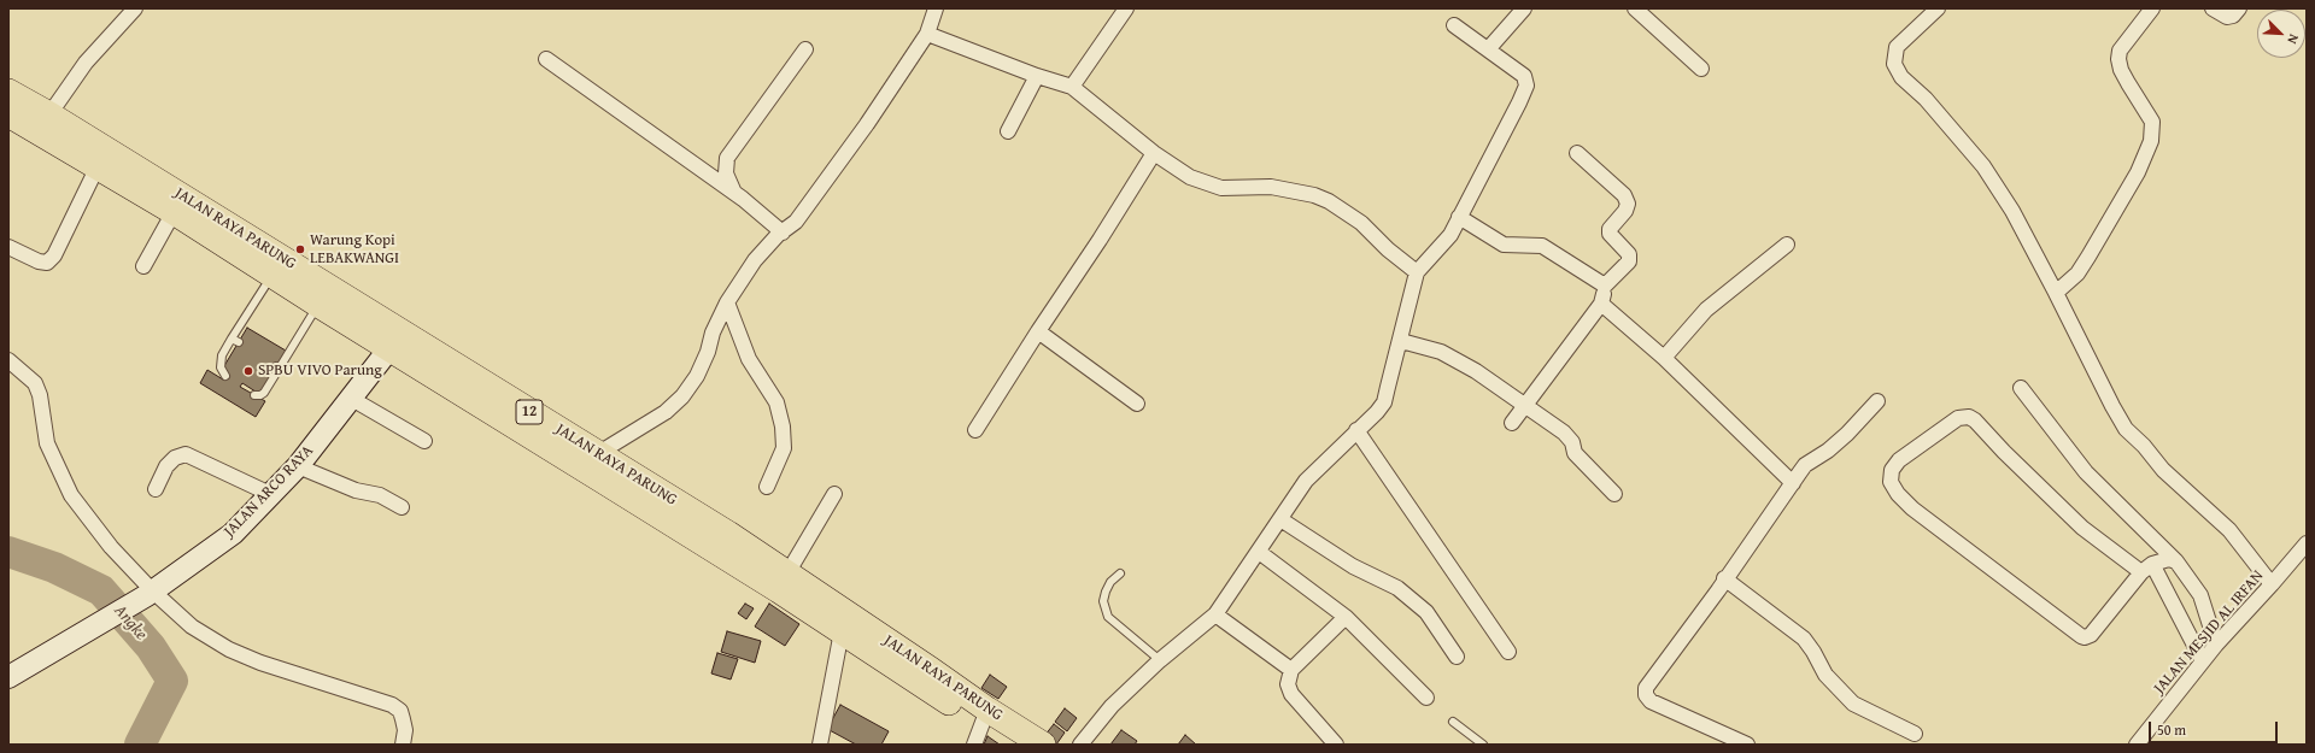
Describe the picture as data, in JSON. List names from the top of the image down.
{
  "streets": {
    "highway": ["JALAN RAYA PARUNG", "12"],
    "main road": ["JALAN ARCO RAYA"],
    "street": ["JALAN MESJID AL IRFAN"]
  },
  "crossings": [
    ["JALAN RAYA PARUNG", "JALAN ARCO RAYA"]
  ],
  "water": ["Angke"],
  "places": ["Warung Kopi LEBAKWANGI", "SPBU VIVO Parung"],
  "scale_bar": "50 m",
  "north": "bottom right"
}
